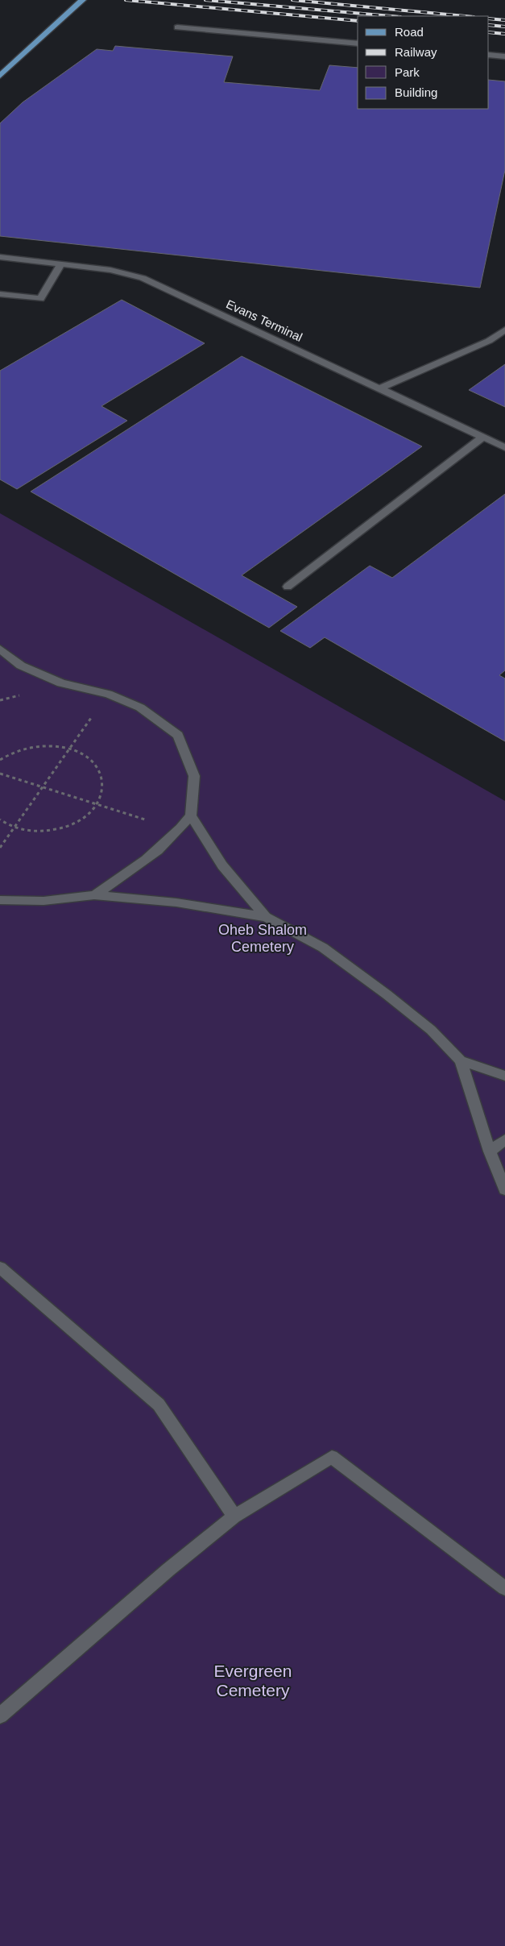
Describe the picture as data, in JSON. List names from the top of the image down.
{
  "streets": {
    "street": ["Evans Terminal"]
  },
  "parks": ["Oheb Shalom Cemetery", "Evergreen Cemetery"],
  "legend": [
    "Road",
    "Railway",
    "Park",
    "Building"
  ]
}
